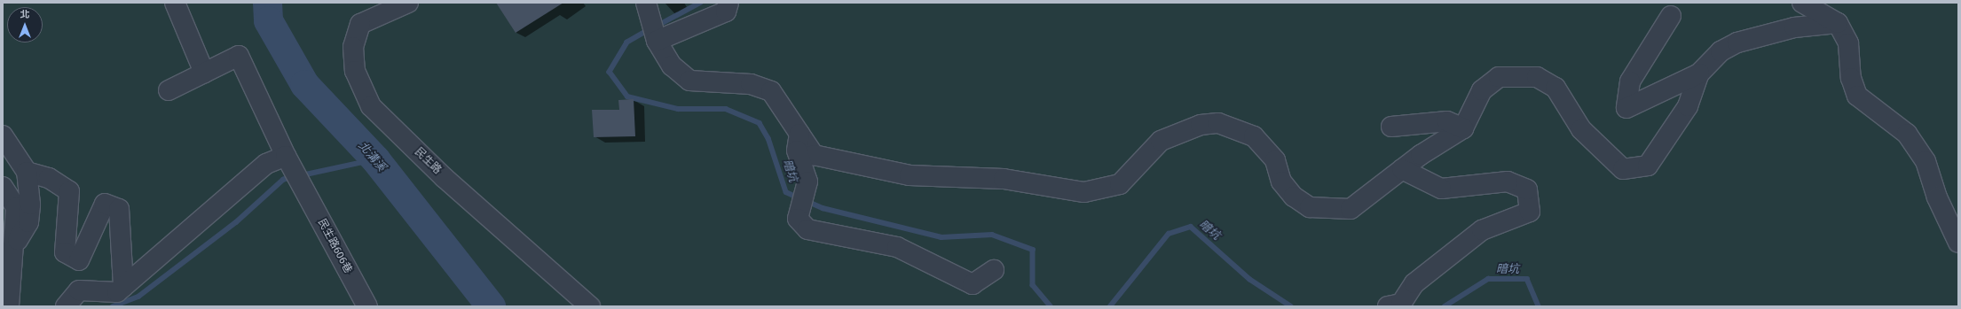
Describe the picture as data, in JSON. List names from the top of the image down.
{
  "streets": {
    "street": ["民生路", "民生路606巷"]
  },
  "water": ["北溝溪", "暗坑"],
  "north": "top"
}
